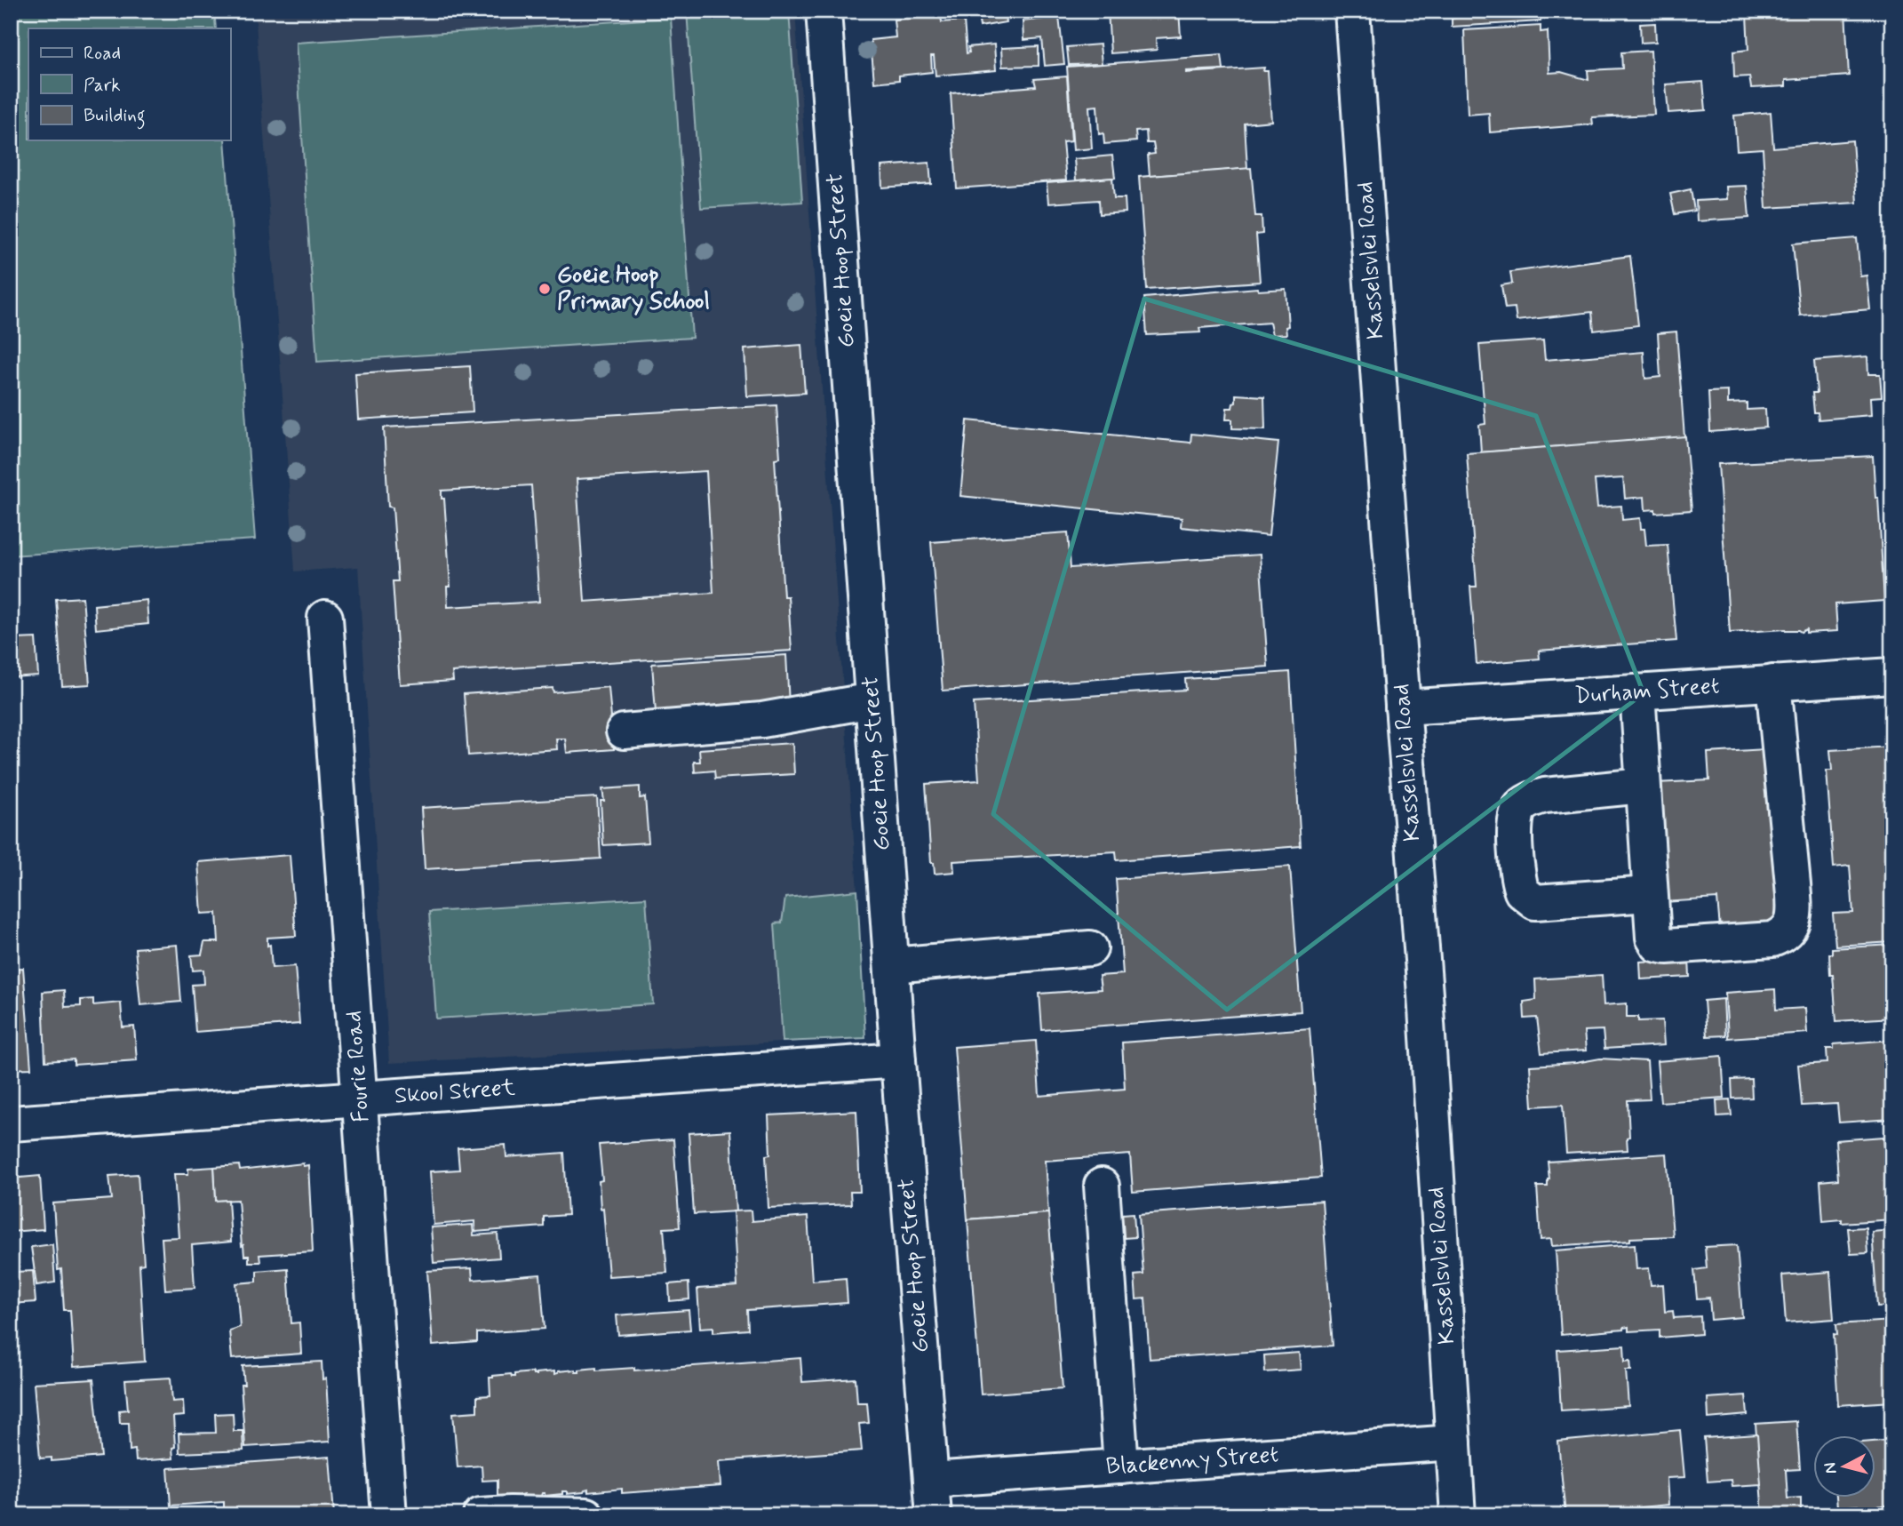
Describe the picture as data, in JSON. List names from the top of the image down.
{
  "streets": {
    "street": [
      "Goeie Hoop Street",
      "Kasselsvlei Road",
      "Durham Street",
      "Fourie Road",
      "Skool Street",
      "Blackenny Street"
    ]
  },
  "crossings": [
    ["Goeie Hoop Street", "Skool Street"],
    ["Goeie Hoop Street", "Blackenny Street"],
    ["Kasselsvlei Road", "Durham Street"],
    ["Kasselsvlei Road", "Blackenny Street"],
    ["Fourie Road", "Skool Street"]
  ],
  "places": ["Goeie Hoop Primary School"],
  "legend": ["Road", "Park", "Building"],
  "north": "left"
}
